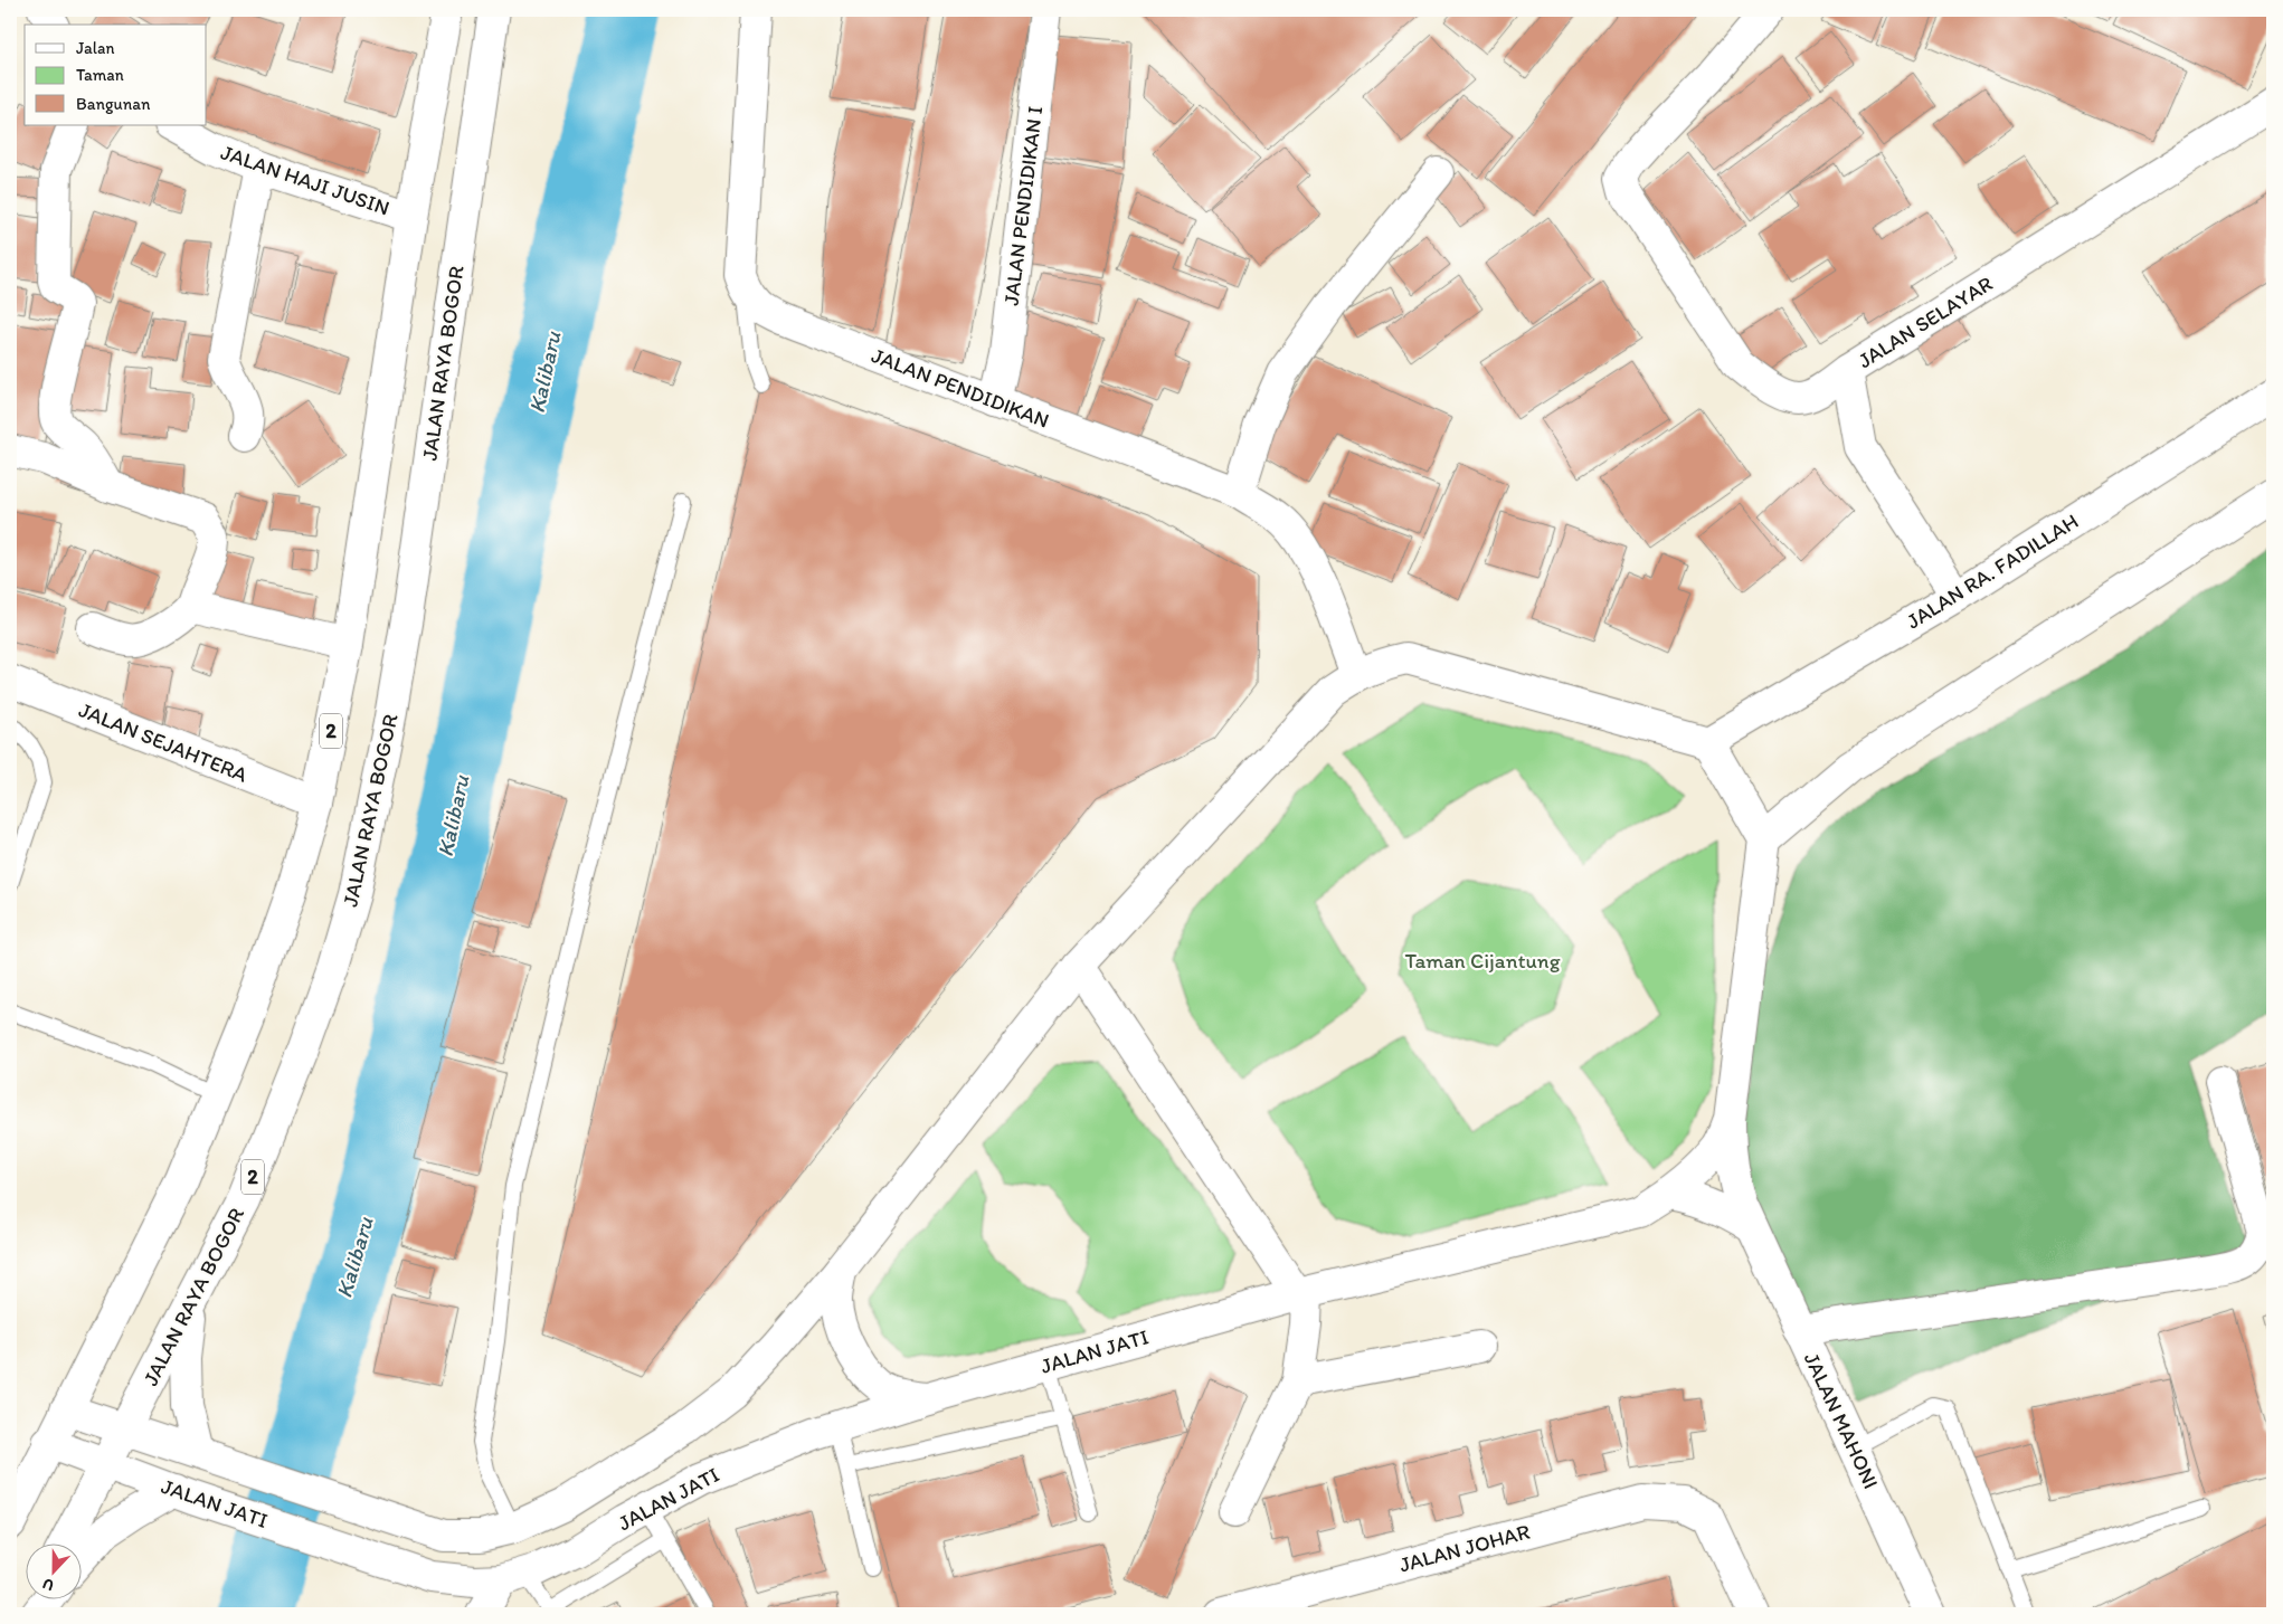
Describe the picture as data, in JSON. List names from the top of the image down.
{
  "streets": {
    "main road": [
      "JALAN HAJI JUSIN",
      "JALAN PENDIDIKAN I",
      "JALAN SELAYAR",
      "JALAN RAYA BOGOR",
      "JALAN PENDIDIKAN",
      "JALAN RA. FADILLAH",
      "2",
      "JALAN SEJAHTERA",
      "JALAN JATI",
      "JALAN MAHONI",
      "JALAN JOHAR"
    ]
  },
  "crossings": [
    ["JALAN HAJI JUSIN", "2"],
    ["JALAN PENDIDIKAN I", "JALAN PENDIDIKAN"],
    ["JALAN RAYA BOGOR", "JALAN JATI"],
    ["JALAN PENDIDIKAN", "JALAN JATI"],
    ["JALAN RA. FADILLAH", "JALAN JATI"],
    ["2", "JALAN SEJAHTERA"],
    ["2", "JALAN JATI"],
    ["JALAN JATI", "JALAN MAHONI"]
  ],
  "water": ["Kalibaru"],
  "parks": ["Taman Cijantung"],
  "legend": ["Jalan", "Taman", "Bangunan"],
  "north": "bottom"
}
